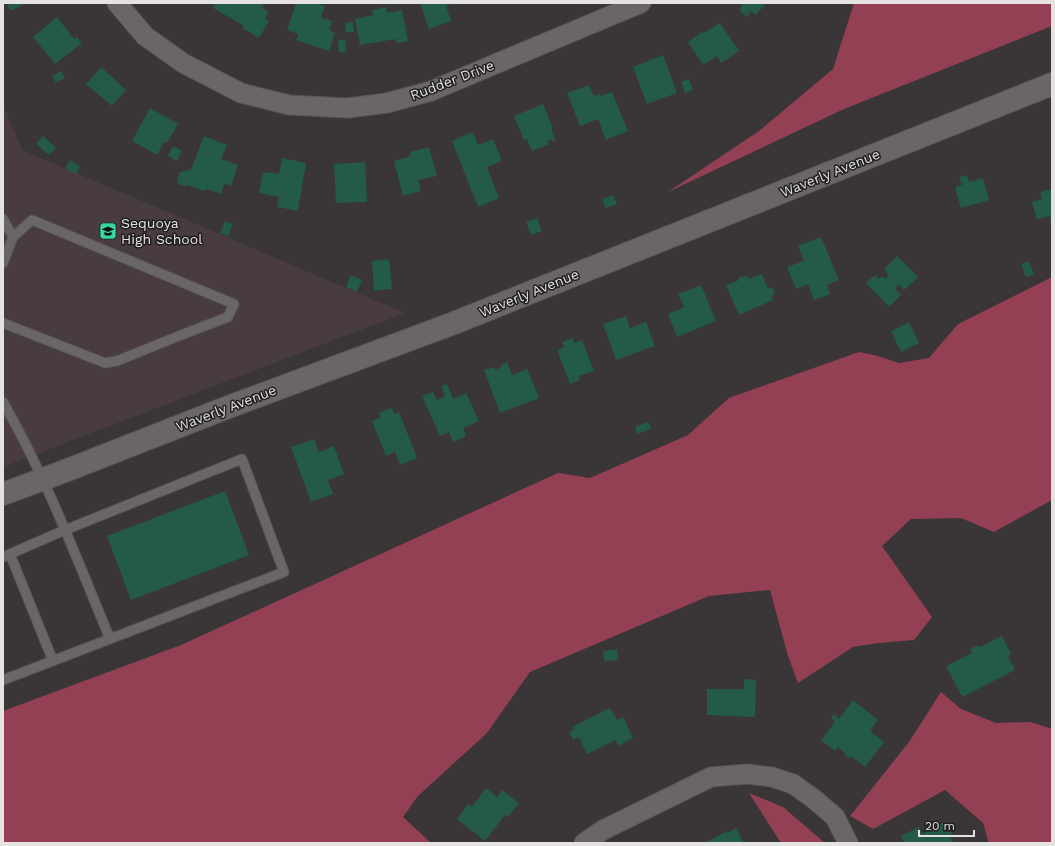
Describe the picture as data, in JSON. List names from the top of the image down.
{
  "streets": {
    "street": ["Rudder Drive", "Waverly Avenue"]
  },
  "places": {
    "school or university": ["Sequoya High School"]
  },
  "scale_bar": "20 m"
}
